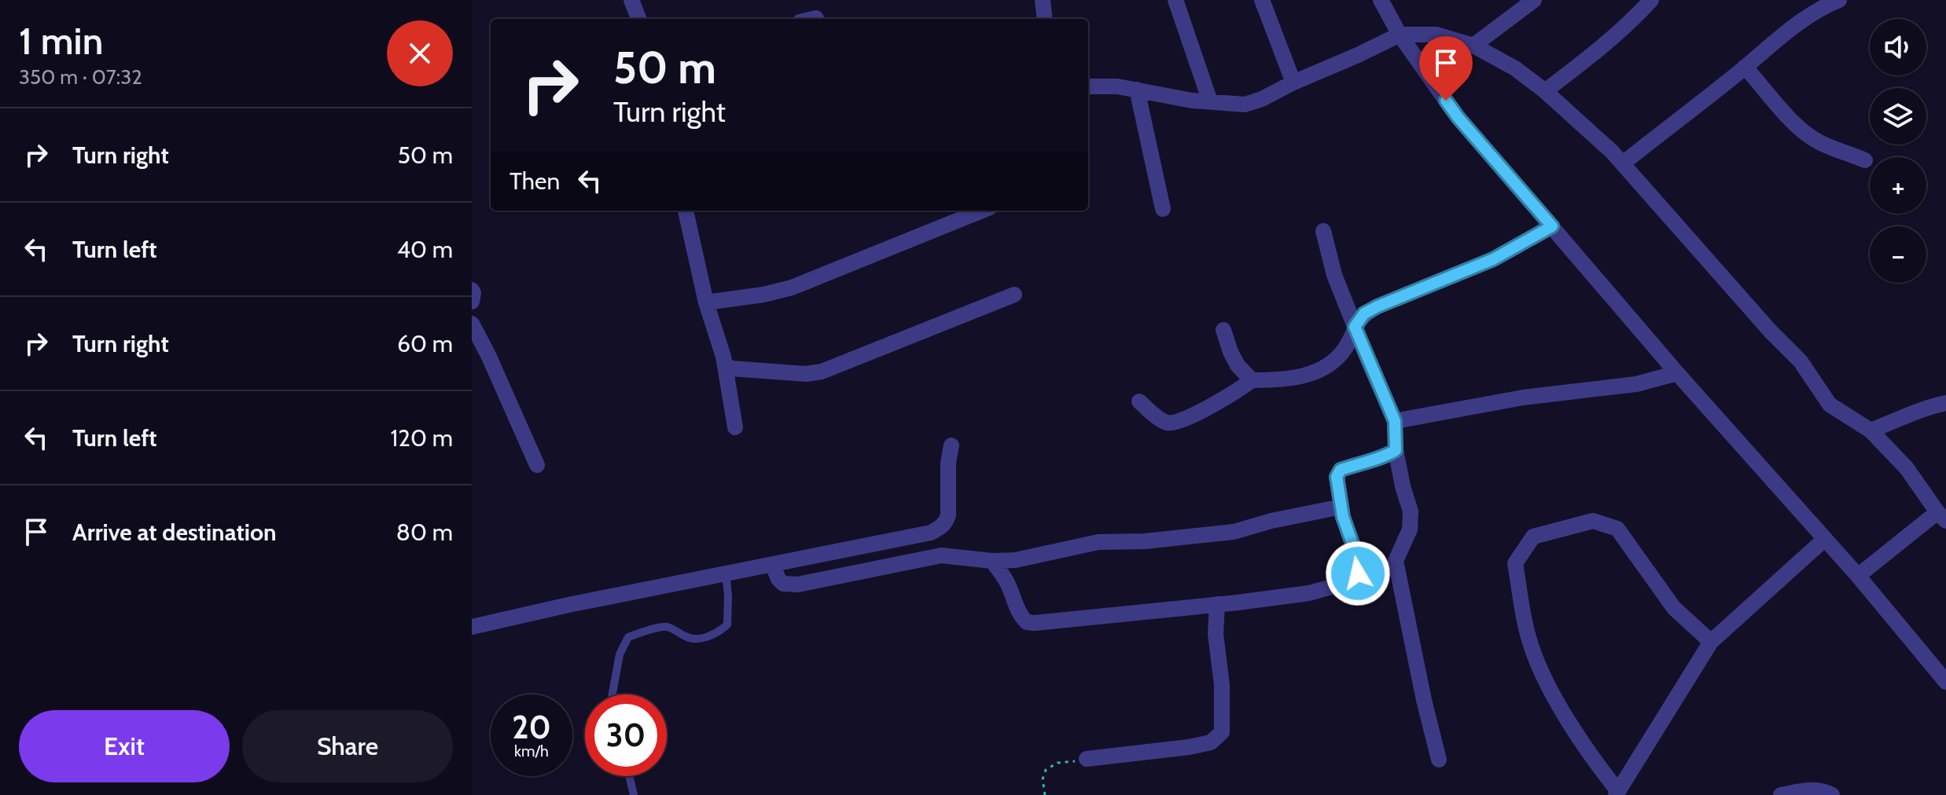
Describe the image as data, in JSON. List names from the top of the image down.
{
  "page": {
    "heading": ["1 min", "350 m · 07:32"],
    "map_buttons": ["+", "−"],
    "turn": ["50 m", "Turn right"],
    "list": [
      {
        "name": "Turn right",
        "value": "50 m"
      },
      {
        "name": "Turn left",
        "value": "40 m"
      },
      {
        "name": "Turn right",
        "value": "60 m"
      },
      {
        "name": "Turn left",
        "value": "120 m"
      },
      {
        "name": "Arrive at destination",
        "value": "80 m"
      }
    ],
    "then": "Then",
    "speed": "20 km/h",
    "limit": "30",
    "buttons": ["Exit", "Share"]
  }
}
